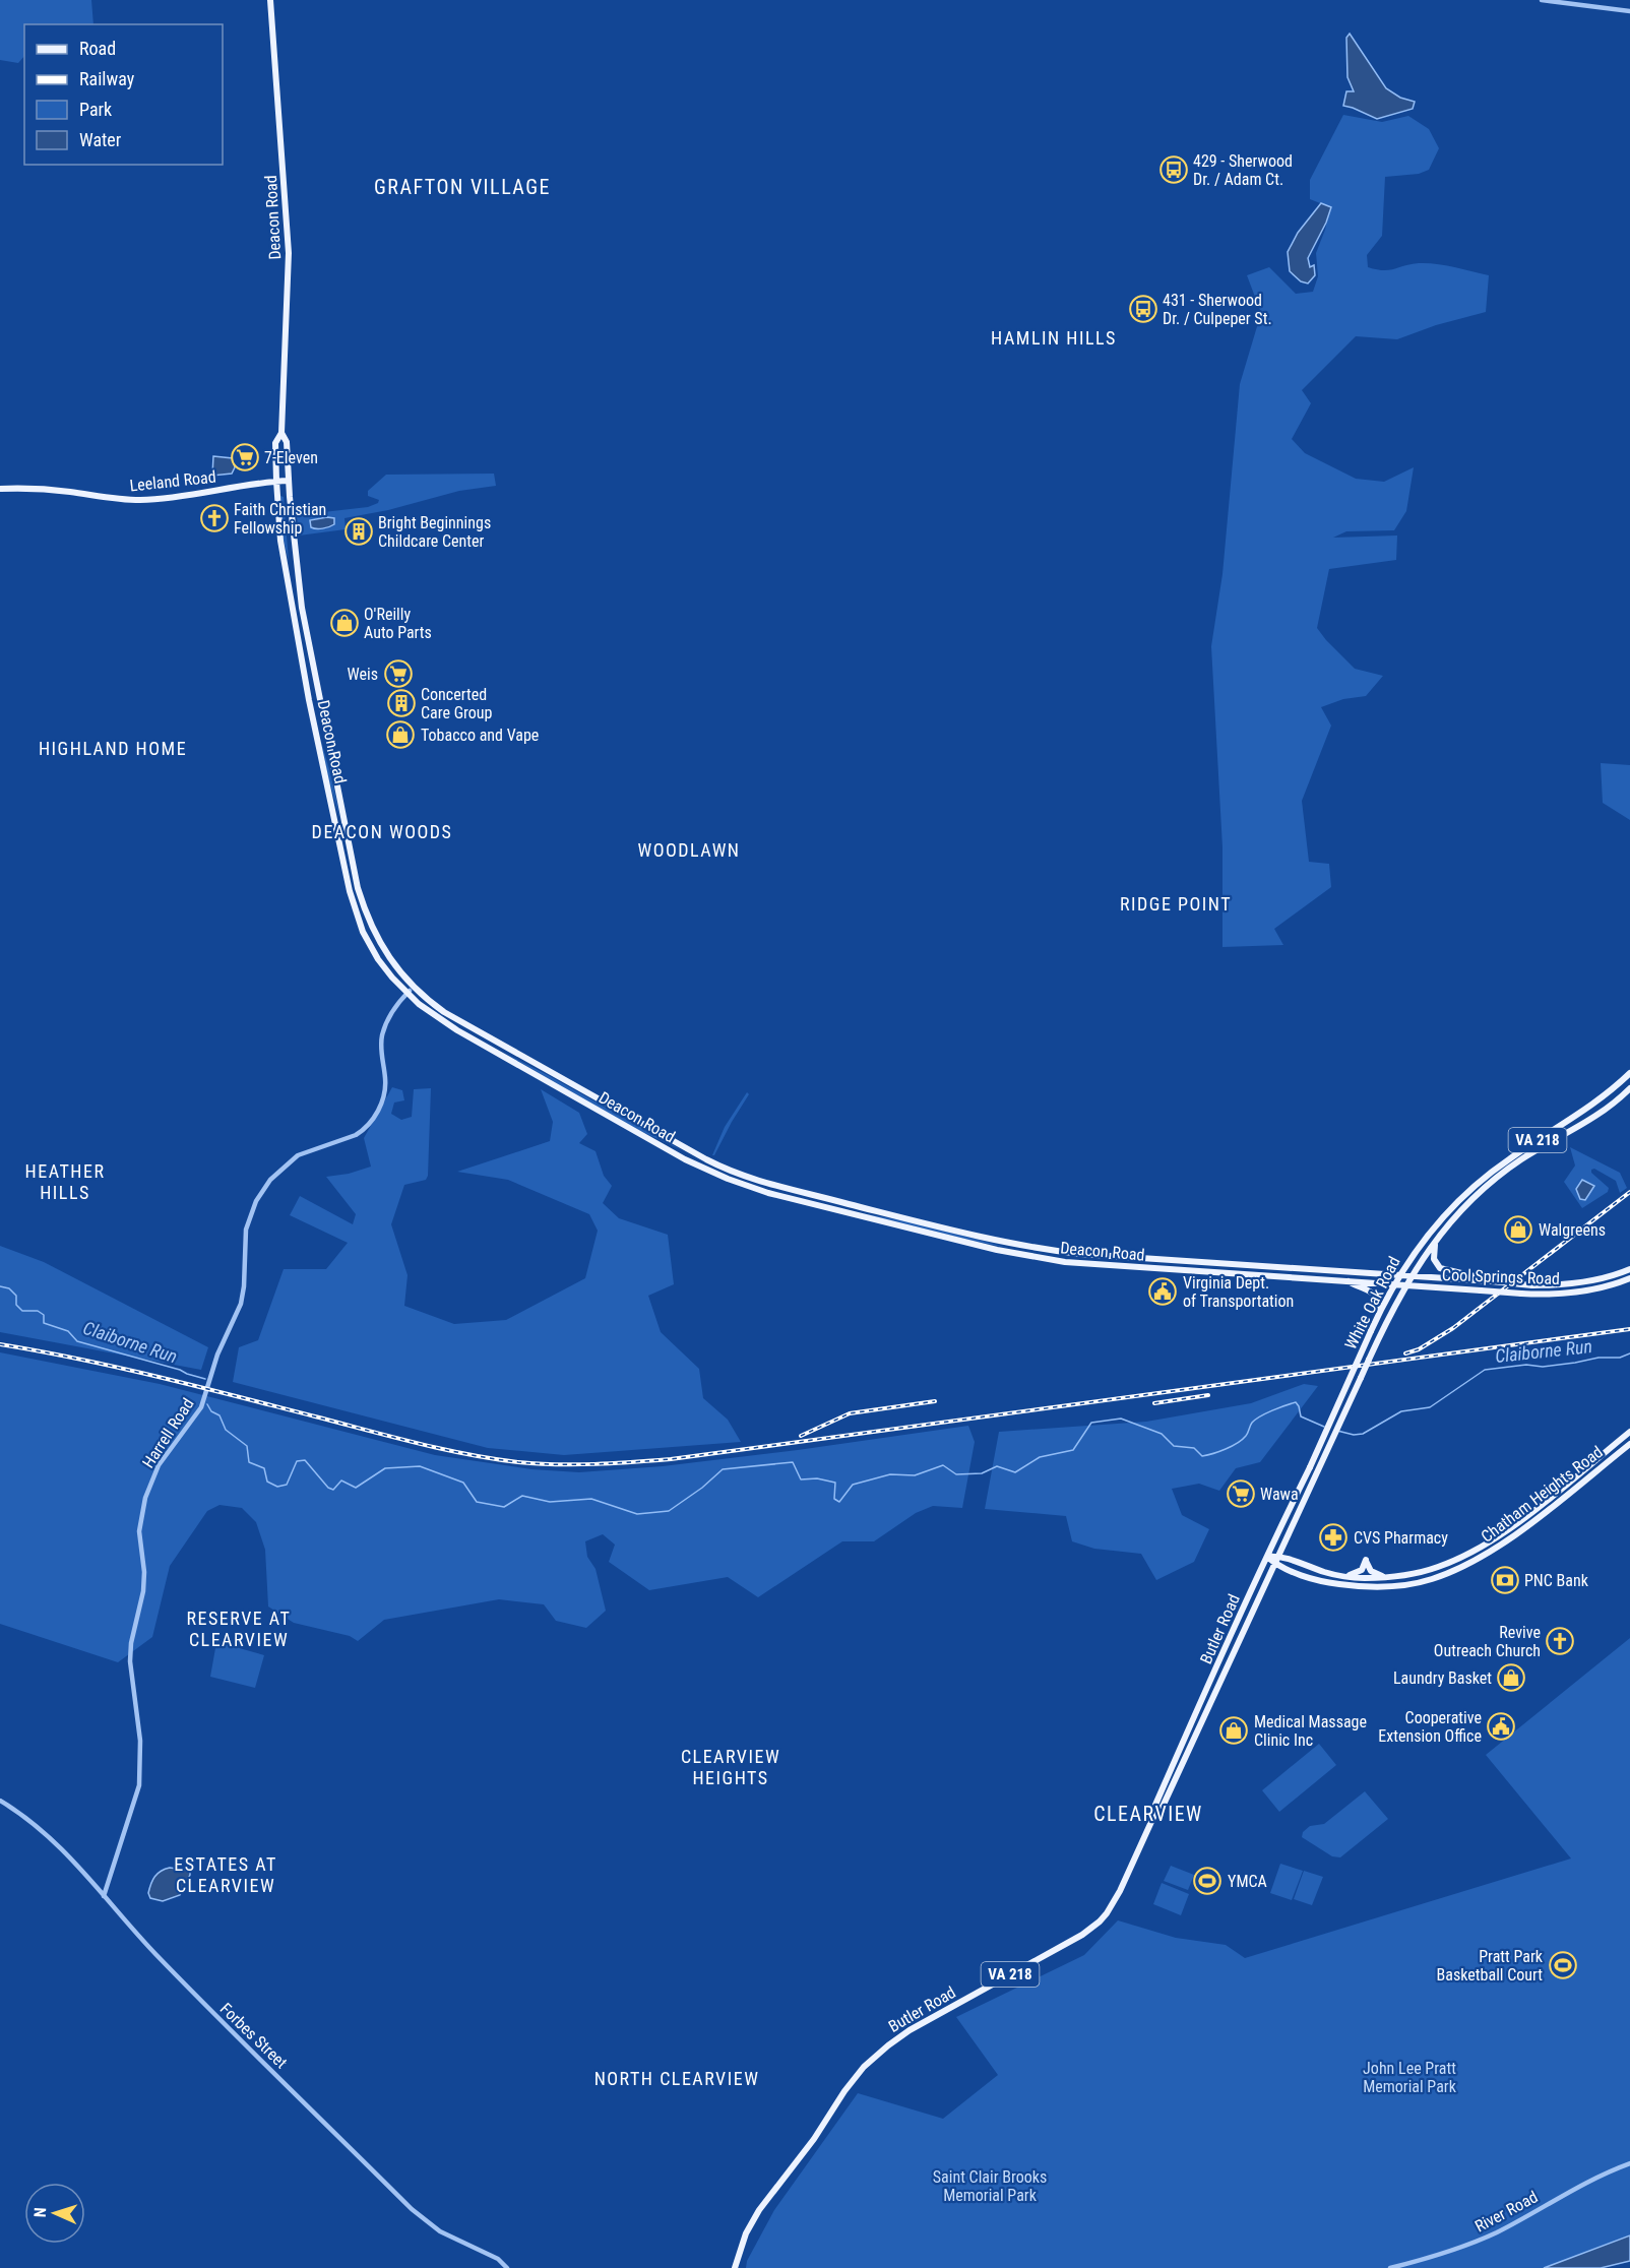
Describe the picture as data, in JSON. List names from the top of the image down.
{
  "streets": {
    "main road": [
      "Deacon Road",
      "Leeland Road",
      "VA 218",
      "Cool Springs Road",
      "White Oak Road",
      "Chatham Heights Road",
      "Butler Road"
    ],
    "street": ["Harrell Road", "Forbes Street", "River Road"]
  },
  "crossings": [
    ["Deacon Road", "Leeland Road"],
    ["Deacon Road", "Cool Springs Road"],
    ["Deacon Road", "White Oak Road"],
    ["Deacon Road", "Harrell Road"],
    ["VA 218", "White Oak Road"],
    ["VA 218", "Chatham Heights Road"],
    ["VA 218", "Butler Road"],
    ["Cool Springs Road", "White Oak Road"],
    ["White Oak Road", "Chatham Heights Road"],
    ["White Oak Road", "Butler Road"],
    ["Harrell Road", "Forbes Street"],
    ["Chatham Heights Road", "Butler Road"]
  ],
  "districts": [
    "GRAFTON VILLAGE",
    "HAMLIN HILLS",
    "HIGHLAND HOME",
    "DEACON WOODS",
    "WOODLAWN",
    "RIDGE POINT",
    "HEATHER HILLS",
    "RESERVE AT CLEARVIEW",
    "CLEARVIEW HEIGHTS",
    "CLEARVIEW",
    "ESTATES AT CLEARVIEW",
    "NORTH CLEARVIEW"
  ],
  "water": ["Claiborne Run"],
  "parks": ["John Lee Pratt Memorial Park", "Saint Clair Brooks Memorial Park"],
  "places": {
    "bus stop": ["429 - Sherwood Dr. / Adam Ct.", "431 - Sherwood Dr. / Culpeper St."],
    "supermarket": ["7-Eleven", "Weis", "Wawa"],
    "church": ["Faith Christian Fellowship", "Revive Outreach Church"],
    "building": ["Bright Beginnings Childcare Center", "Concerted Care Group"],
    "shop": [
      "O'Reilly Auto Parts",
      "Tobacco and Vape",
      "Walgreens",
      "Laundry Basket",
      "Medical Massage Clinic Inc"
    ],
    "public building": ["Virginia Dept. of Transportation", "Cooperative Extension Office"],
    "pharmacy": ["CVS Pharmacy"],
    "bank": ["PNC Bank"],
    "sports": ["YMCA", "Pratt Park Basketball Court"]
  },
  "legend": [
    "Road",
    "Railway",
    "Park",
    "Water"
  ],
  "north": "left"
}
